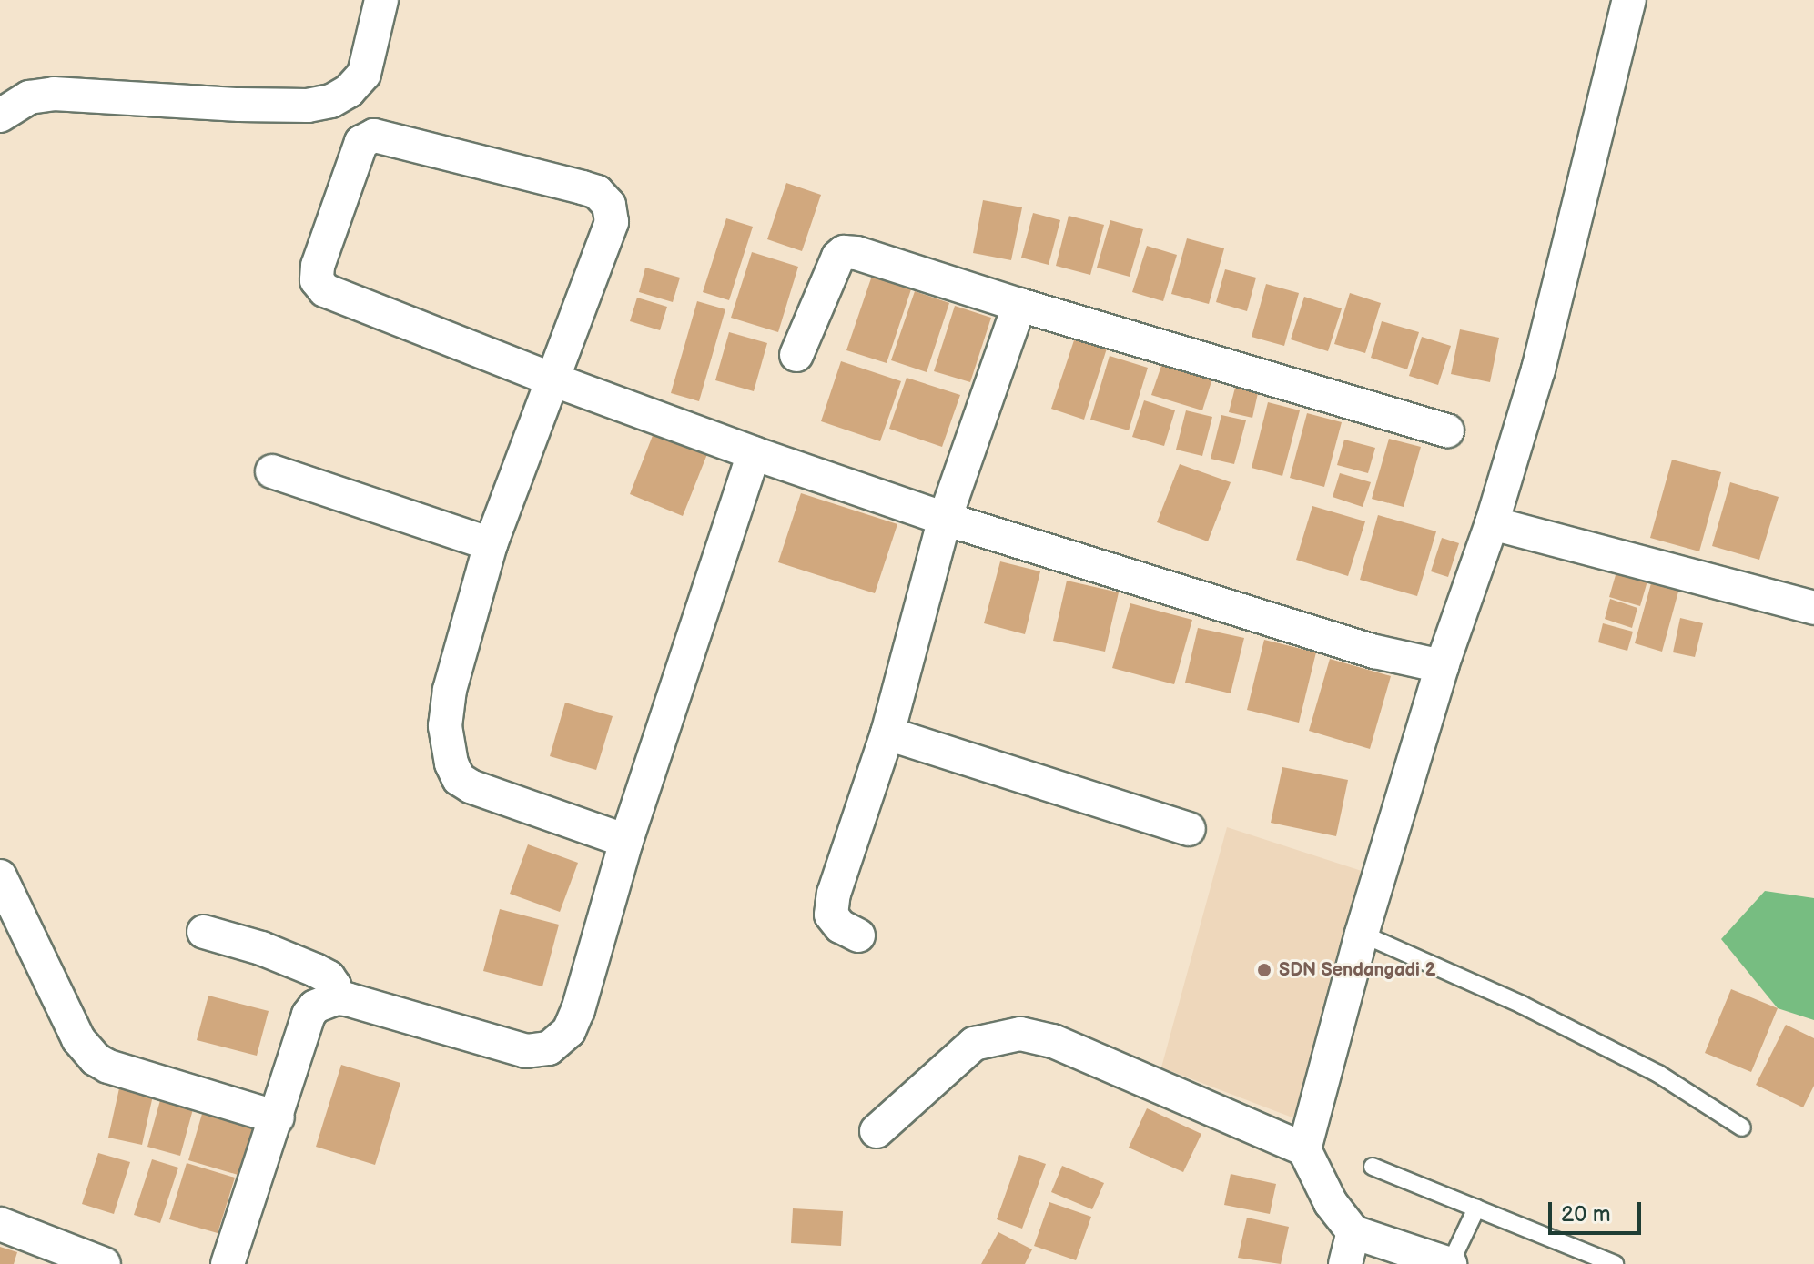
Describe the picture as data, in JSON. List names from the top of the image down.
{
  "places": ["SDN Sendangadi 2"],
  "scale_bar": "20 m"
}
